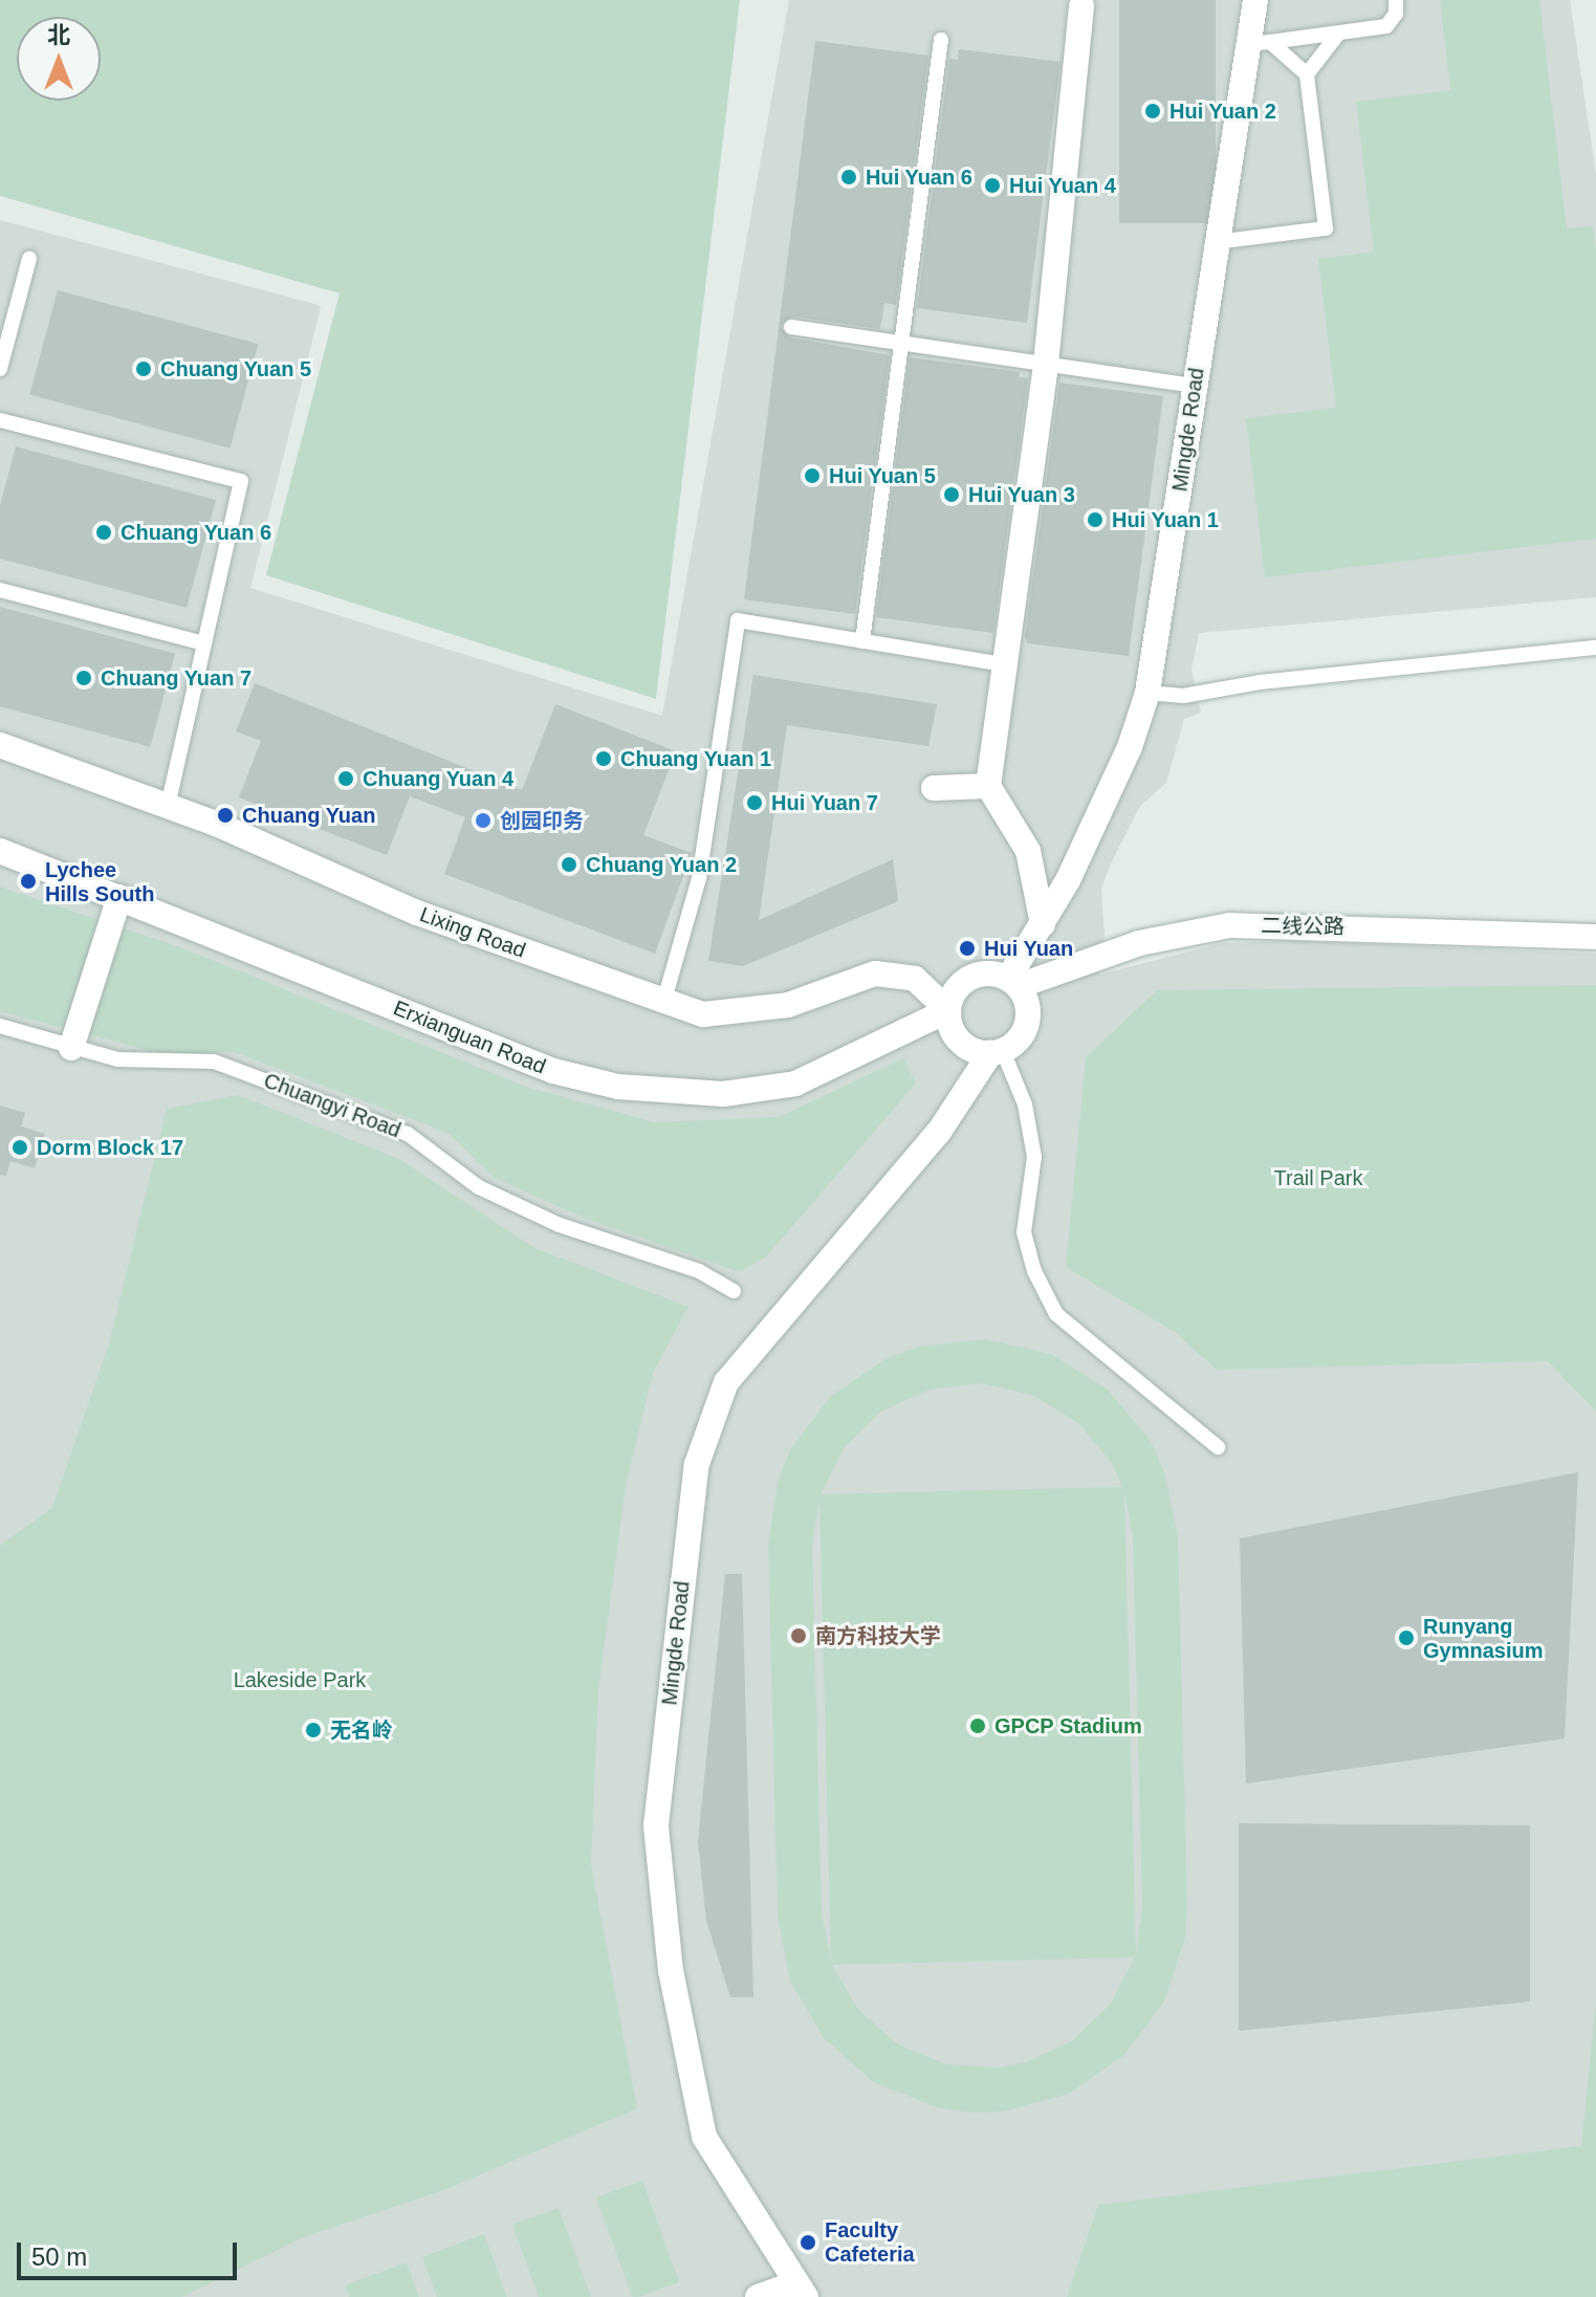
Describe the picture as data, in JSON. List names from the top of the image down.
{
  "streets": {
    "street": [
      "Mingde Road",
      "二线公路",
      "Lixing Road",
      "Erxianguan Road"
    ],
    "lane": ["Chuangyi Road"]
  },
  "crossings": [
    ["Mingde Road", "二线公路"],
    ["Mingde Road", "Lixing Road"],
    ["Mingde Road", "Erxianguan Road"],
    ["二线公路", "Lixing Road"],
    ["二线公路", "Erxianguan Road"],
    ["Lixing Road", "Erxianguan Road"]
  ],
  "parks": ["Trail Park", "Lakeside Park"],
  "places": [
    "Hui Yuan 2",
    "Hui Yuan 6",
    "Hui Yuan 4",
    "Chuang Yuan 5",
    "Hui Yuan 5",
    "Hui Yuan 3",
    "Hui Yuan 1",
    "Chuang Yuan 6",
    "Chuang Yuan 7",
    "Chuang Yuan 1",
    "Chuang Yuan 4",
    "Hui Yuan 7",
    "Chuang Yuan",
    "创园印务",
    "Chuang Yuan 2",
    "Lychee Hills South",
    "Hui Yuan",
    "Dorm Block 17",
    "南方科技大学",
    "Runyang Gymnasium",
    "GPCP Stadium",
    "无名岭",
    "Faculty Cafeteria"
  ],
  "scale_bar": "50 m",
  "north": "top"
}
